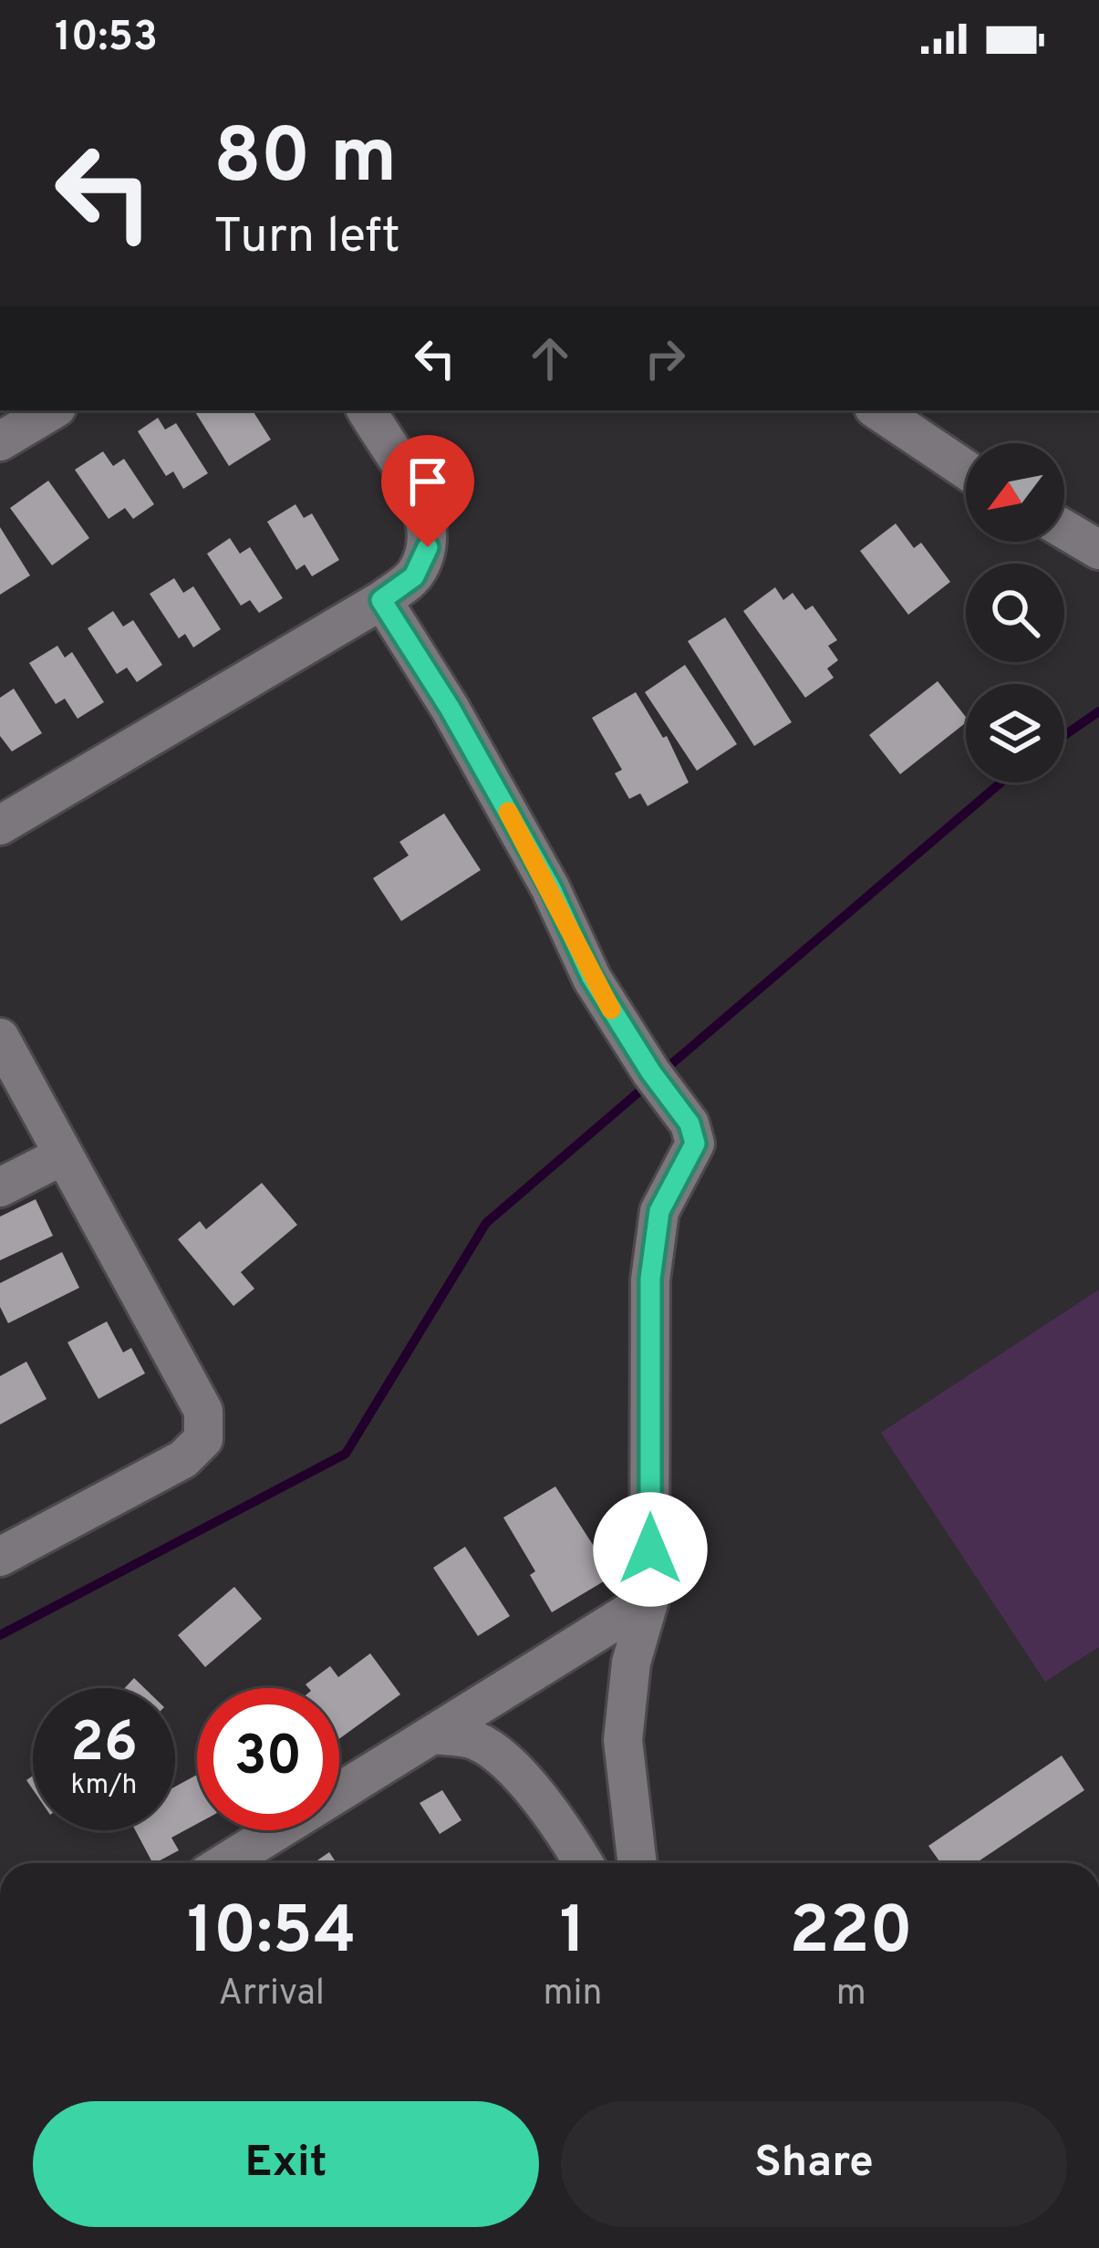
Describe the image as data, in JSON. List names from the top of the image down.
{
  "north": "bottom left",
  "page": {
    "status": "10:53",
    "turn": ["80 m", "Turn left"],
    "speed": "26 km/h",
    "limit": "30",
    "eta": [
      "10:54",
      "Arrival",
      "1",
      "min",
      "220",
      "m"
    ],
    "buttons": ["Exit", "Share"]
  }
}
